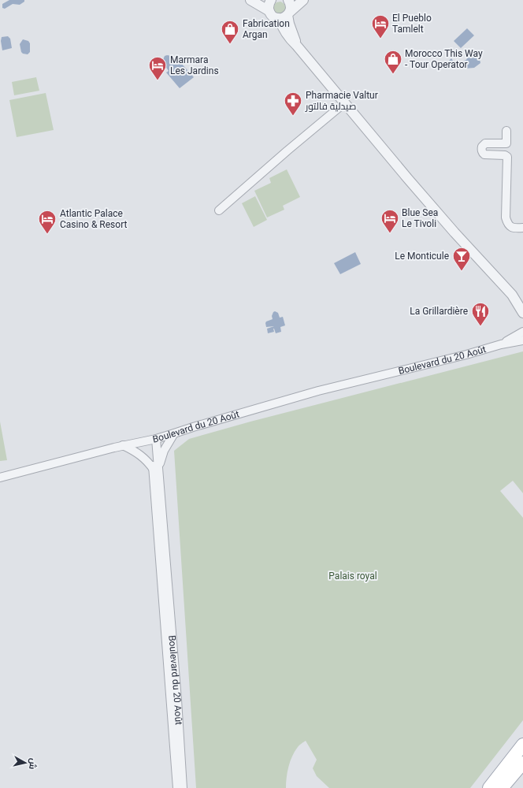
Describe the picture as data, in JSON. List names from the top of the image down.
{
  "streets": {
    "street": ["Boulevard du 20 Août"]
  },
  "parks": ["Palais royal"],
  "places": {
    "hotel": [
      "El Pueblo Tamlelt",
      "Marmara Les Jardins",
      "Blue Sea Le Tivoli",
      "Atlantic Palace Casino & Resort"
    ],
    "shop": ["Fabrication Argan", "Morocco This Way - Tour Operator"],
    "pharmacy": ["Pharmacie Valtur صيدلية فالتور"],
    "bar": ["Le Monticule"],
    "restaurant": ["La Grillardière"]
  },
  "north": "right"
}
